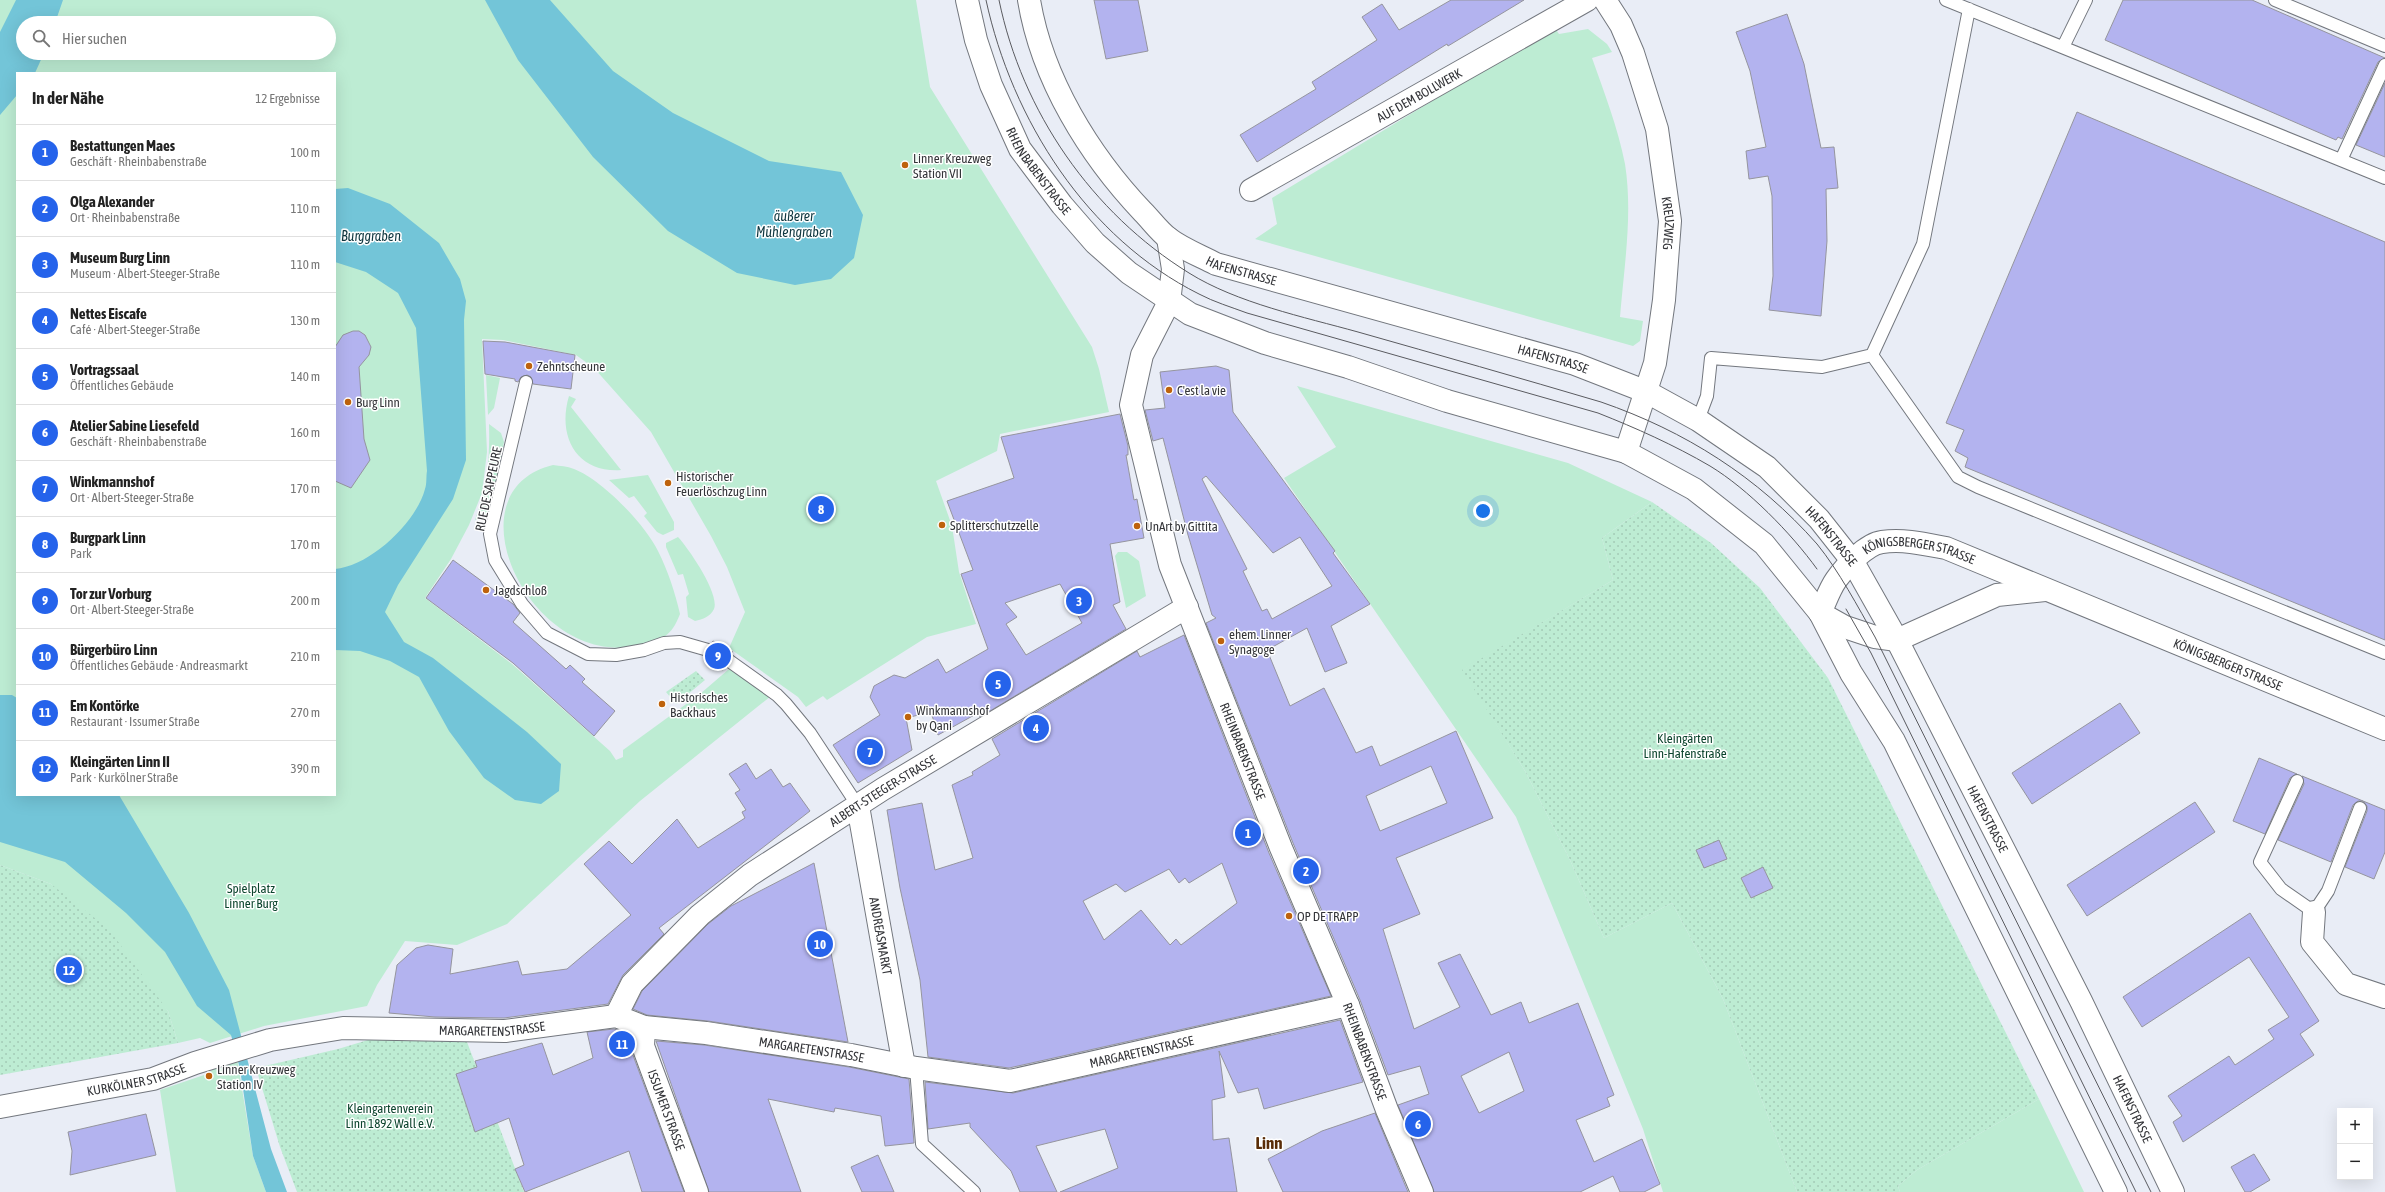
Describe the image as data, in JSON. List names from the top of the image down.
{
  "streets": {
    "street": [
      "AUF DEM BOLLWERK",
      "RHEINBABENSTRASSE",
      "KREUZWEG",
      "HAFENSTRASSE",
      "KÖNIGSBERGER STRASSE",
      "ALBERT-STEEGER-STRASSE",
      "ANDREASMARKT",
      "MARGARETENSTRASSE",
      "KURKÖLNER STRASSE",
      "ISSUMER STRASSE"
    ],
    "lane": ["RUE DE SAPPEURE"]
  },
  "crossings": [
    ["RHEINBABENSTRASSE", "HAFENSTRASSE"],
    ["RHEINBABENSTRASSE", "ALBERT-STEEGER-STRASSE"],
    ["RHEINBABENSTRASSE", "MARGARETENSTRASSE"],
    ["KREUZWEG", "HAFENSTRASSE"],
    ["HAFENSTRASSE", "KÖNIGSBERGER STRASSE"],
    ["ALBERT-STEEGER-STRASSE", "ANDREASMARKT"],
    ["ALBERT-STEEGER-STRASSE", "MARGARETENSTRASSE"],
    ["ANDREASMARKT", "MARGARETENSTRASSE"],
    ["MARGARETENSTRASSE", "KURKÖLNER STRASSE"],
    ["MARGARETENSTRASSE", "ISSUMER STRASSE"]
  ],
  "districts": ["Linn"],
  "water": ["äußerer Mühlengraben", "Burggraben"],
  "parks": ["Kleingärten Linn-Hafenstraße", "Spielplatz Linner Burg", "Kleingartenverein Linn 1892 Wall e.V."],
  "places": [
    "Linner Kreuzweg Station VII",
    "Zehntscheune",
    "C'est la vie",
    "Burg Linn",
    "Historischer Feuerlöschzug Linn",
    "Splitterschutzzelle",
    "UnArt by Gittita",
    "Jagdschloß",
    "ehem. Linner Synagoge",
    "Historisches Backhaus",
    "Winkmannshof by Qani",
    "OP DE TRAPP",
    "Linner Kreuzweg Station IV"
  ],
  "page": {
    "search": "Hier suchen",
    "heading": ["In der Nähe", "12 Ergebnisse"],
    "list": [
      {
        "mark": "1",
        "name": "Bestattungen Maes",
        "note": "Geschäft · Rheinbabenstraße",
        "value": "100 m"
      },
      {
        "mark": "2",
        "name": "Olga Alexander",
        "note": "Ort · Rheinbabenstraße",
        "value": "110 m"
      },
      {
        "mark": "3",
        "name": "Museum Burg Linn",
        "note": "Museum · Albert-Steeger-Straße",
        "value": "110 m"
      },
      {
        "mark": "4",
        "name": "Nettes Eiscafe",
        "note": "Café · Albert-Steeger-Straße",
        "value": "130 m"
      },
      {
        "mark": "5",
        "name": "Vortragssaal",
        "note": "Öffentliches Gebäude",
        "value": "140 m"
      },
      {
        "mark": "6",
        "name": "Atelier Sabine Liesefeld",
        "note": "Geschäft · Rheinbabenstraße",
        "value": "160 m"
      },
      {
        "mark": "7",
        "name": "Winkmannshof",
        "note": "Ort · Albert-Steeger-Straße",
        "value": "170 m"
      },
      {
        "mark": "8",
        "name": "Burgpark Linn",
        "note": "Park",
        "value": "170 m"
      },
      {
        "mark": "9",
        "name": "Tor zur Vorburg",
        "note": "Ort · Albert-Steeger-Straße",
        "value": "200 m"
      },
      {
        "mark": "10",
        "name": "Bürgerbüro Linn",
        "note": "Öffentliches Gebäude · Andreasmarkt",
        "value": "210 m"
      },
      {
        "mark": "11",
        "name": "Em Kontörke",
        "note": "Restaurant · Issumer Straße",
        "value": "270 m"
      },
      {
        "mark": "12",
        "name": "Kleingärten Linn II",
        "note": "Park · Kurkölner Straße",
        "value": "390 m"
      }
    ],
    "pins": [
      "8",
      "3",
      "9",
      "5",
      "4",
      "7",
      "1",
      "2",
      "10",
      "12",
      "11",
      "6"
    ],
    "map_buttons": ["+", "−"]
  }
}
